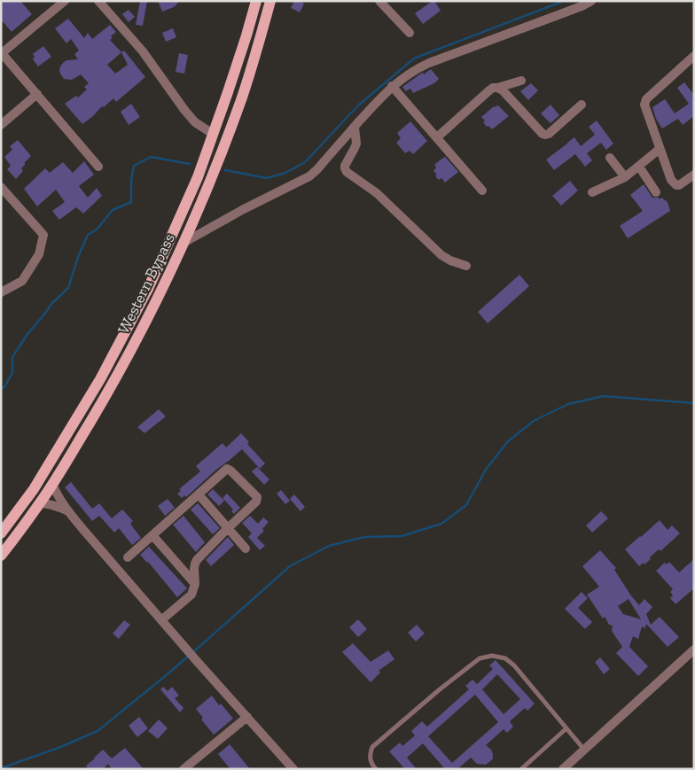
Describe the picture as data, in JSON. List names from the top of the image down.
{
  "streets": {
    "main road": ["Western Bypass"]
  }
}
